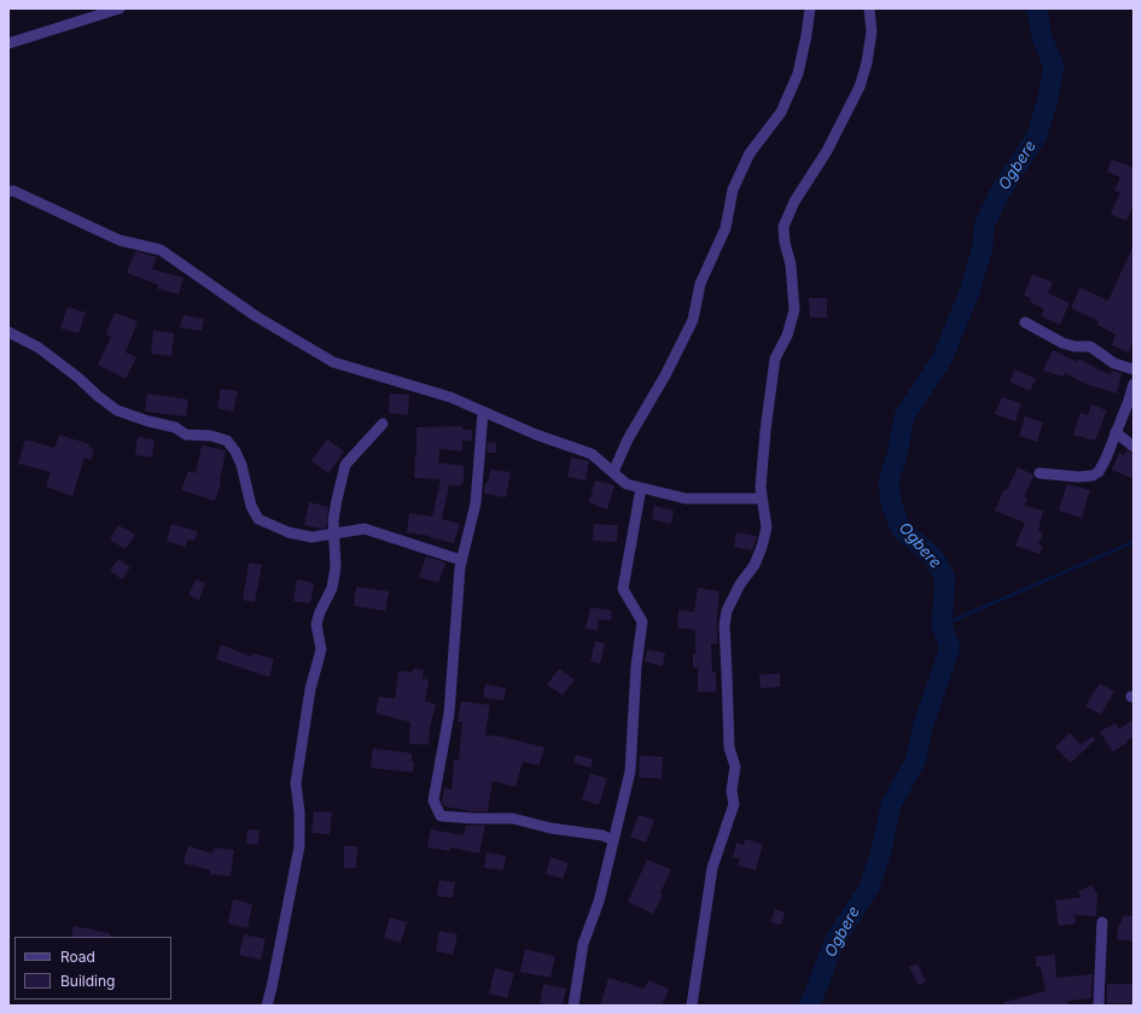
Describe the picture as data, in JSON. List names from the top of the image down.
{
  "water": ["Ogbere"],
  "legend": ["Road", "Building"]
}
